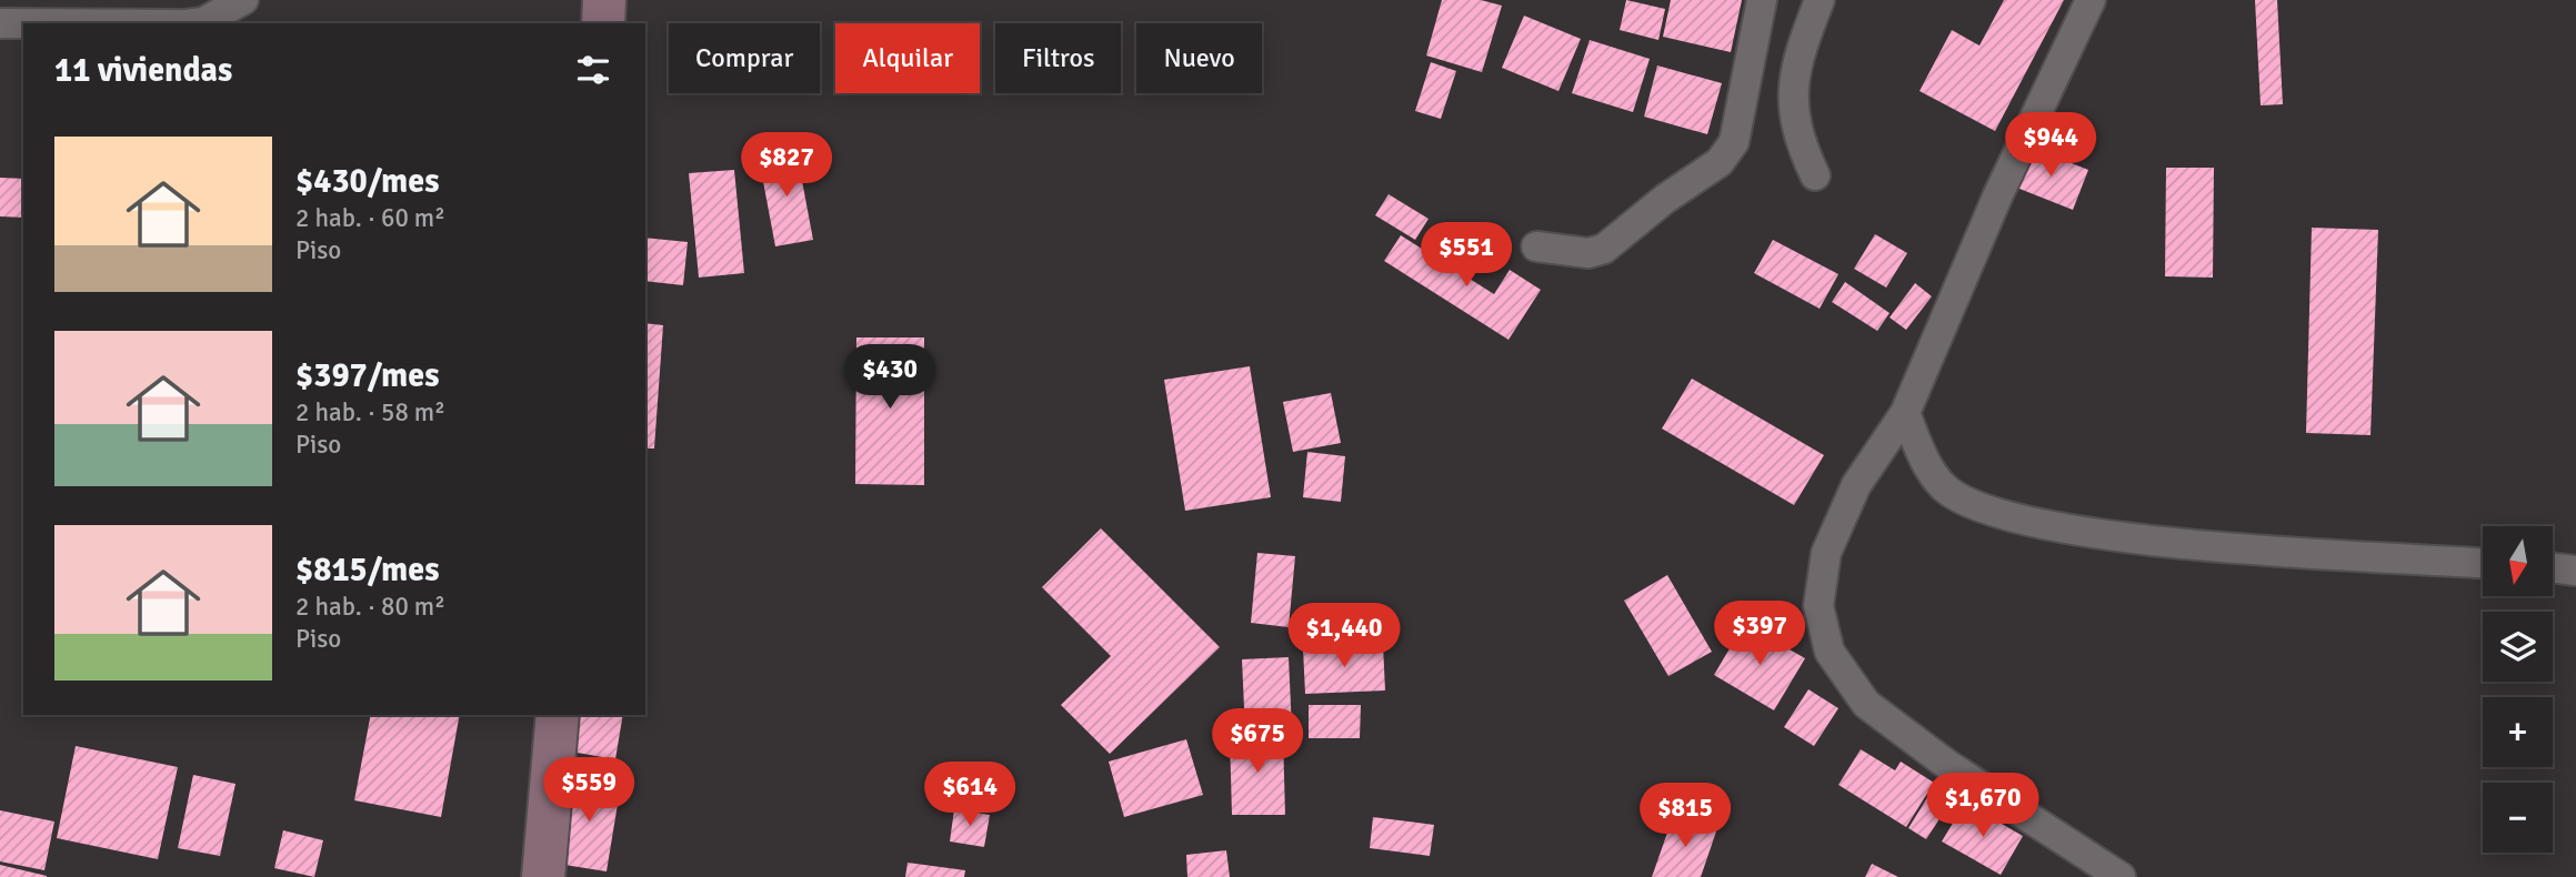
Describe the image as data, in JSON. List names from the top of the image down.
{
  "north": "bottom",
  "page": {
    "chip": [
      "Comprar",
      "Alquilar",
      "Filtros",
      "Nuevo"
    ],
    "heading": "11 viviendas",
    "price": [
      "$944",
      "$827",
      "$551",
      "$430",
      "$397",
      "$1,440",
      "$675",
      "$559",
      "$614",
      "$1,670",
      "$815"
    ],
    "list": [
      {
        "name": "$430/mes",
        "note": "2 hab. · 60 m² · Piso"
      },
      {
        "name": "$397/mes",
        "note": "2 hab. · 58 m² · Piso"
      },
      {
        "name": "$815/mes",
        "note": "2 hab. · 80 m² · Piso"
      }
    ],
    "map_buttons": ["+", "−"]
  }
}
